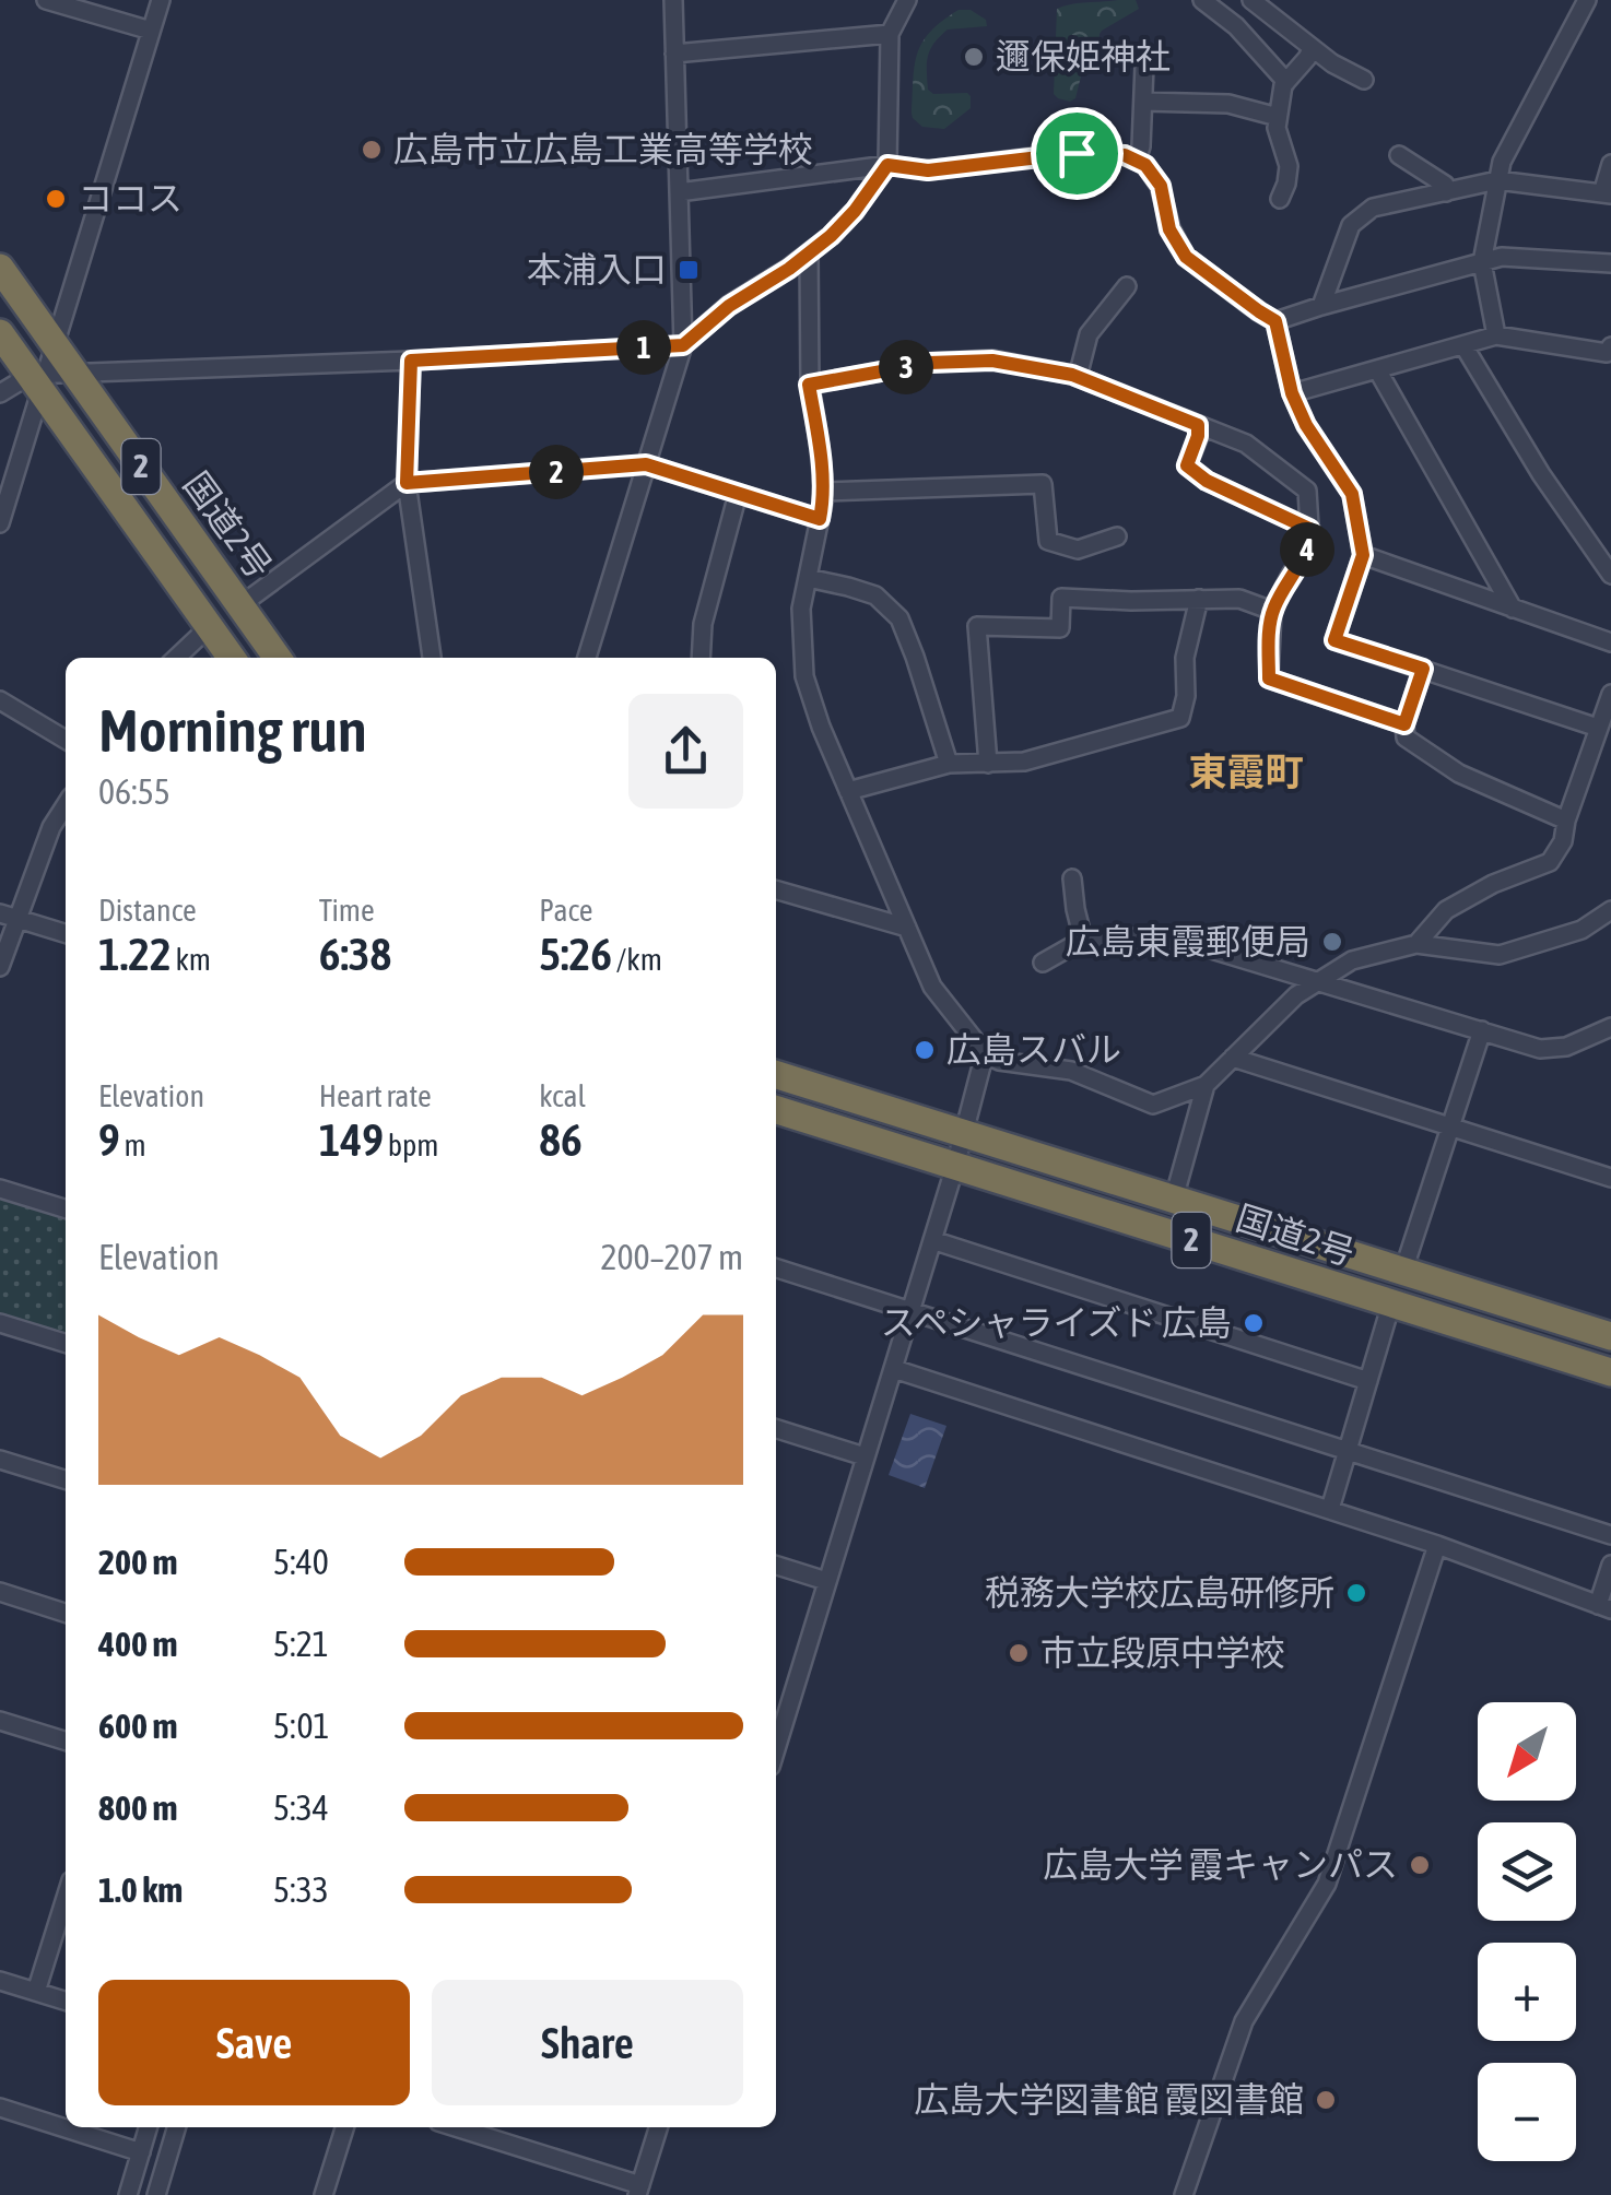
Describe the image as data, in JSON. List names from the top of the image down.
{
  "streets": {
    "highway": ["2", "国道2号"]
  },
  "districts": ["東霞町"],
  "places": {
    "other": [
      "邇保姫神社",
      "広島市立広島工業高等学校",
      "ココス",
      "広島東霞郵便局",
      "広島スバル",
      "スペシャライズド 広島",
      "税務大学校広島研修所",
      "市立段原中学校",
      "広島大学 霞キャンパス",
      "広島大学図書館 霞図書館"
    ],
    "transit": ["本浦入口"]
  },
  "north": "bottom left",
  "page": {
    "pins": [
      "1",
      "3",
      "2",
      "4"
    ],
    "heading": ["Morning run", "06:55"],
    "stats": [
      ["Distance", "1.22 km"],
      ["Time", "6:38"],
      ["Pace", "5:26 /km"],
      ["Elevation", "9 m"],
      ["Heart rate", "149 bpm"],
      ["kcal", "86"]
    ],
    "chart": ["Elevation", "200–207 m"],
    "list": [
      {
        "name": "200 m",
        "note": "5:40"
      },
      {
        "name": "400 m",
        "note": "5:21"
      },
      {
        "name": "600 m",
        "note": "5:01"
      },
      {
        "name": "800 m",
        "note": "5:34"
      },
      {
        "name": "1.0 km",
        "note": "5:33"
      }
    ],
    "map_buttons": ["+", "−"],
    "buttons": ["Save", "Share"]
  }
}
